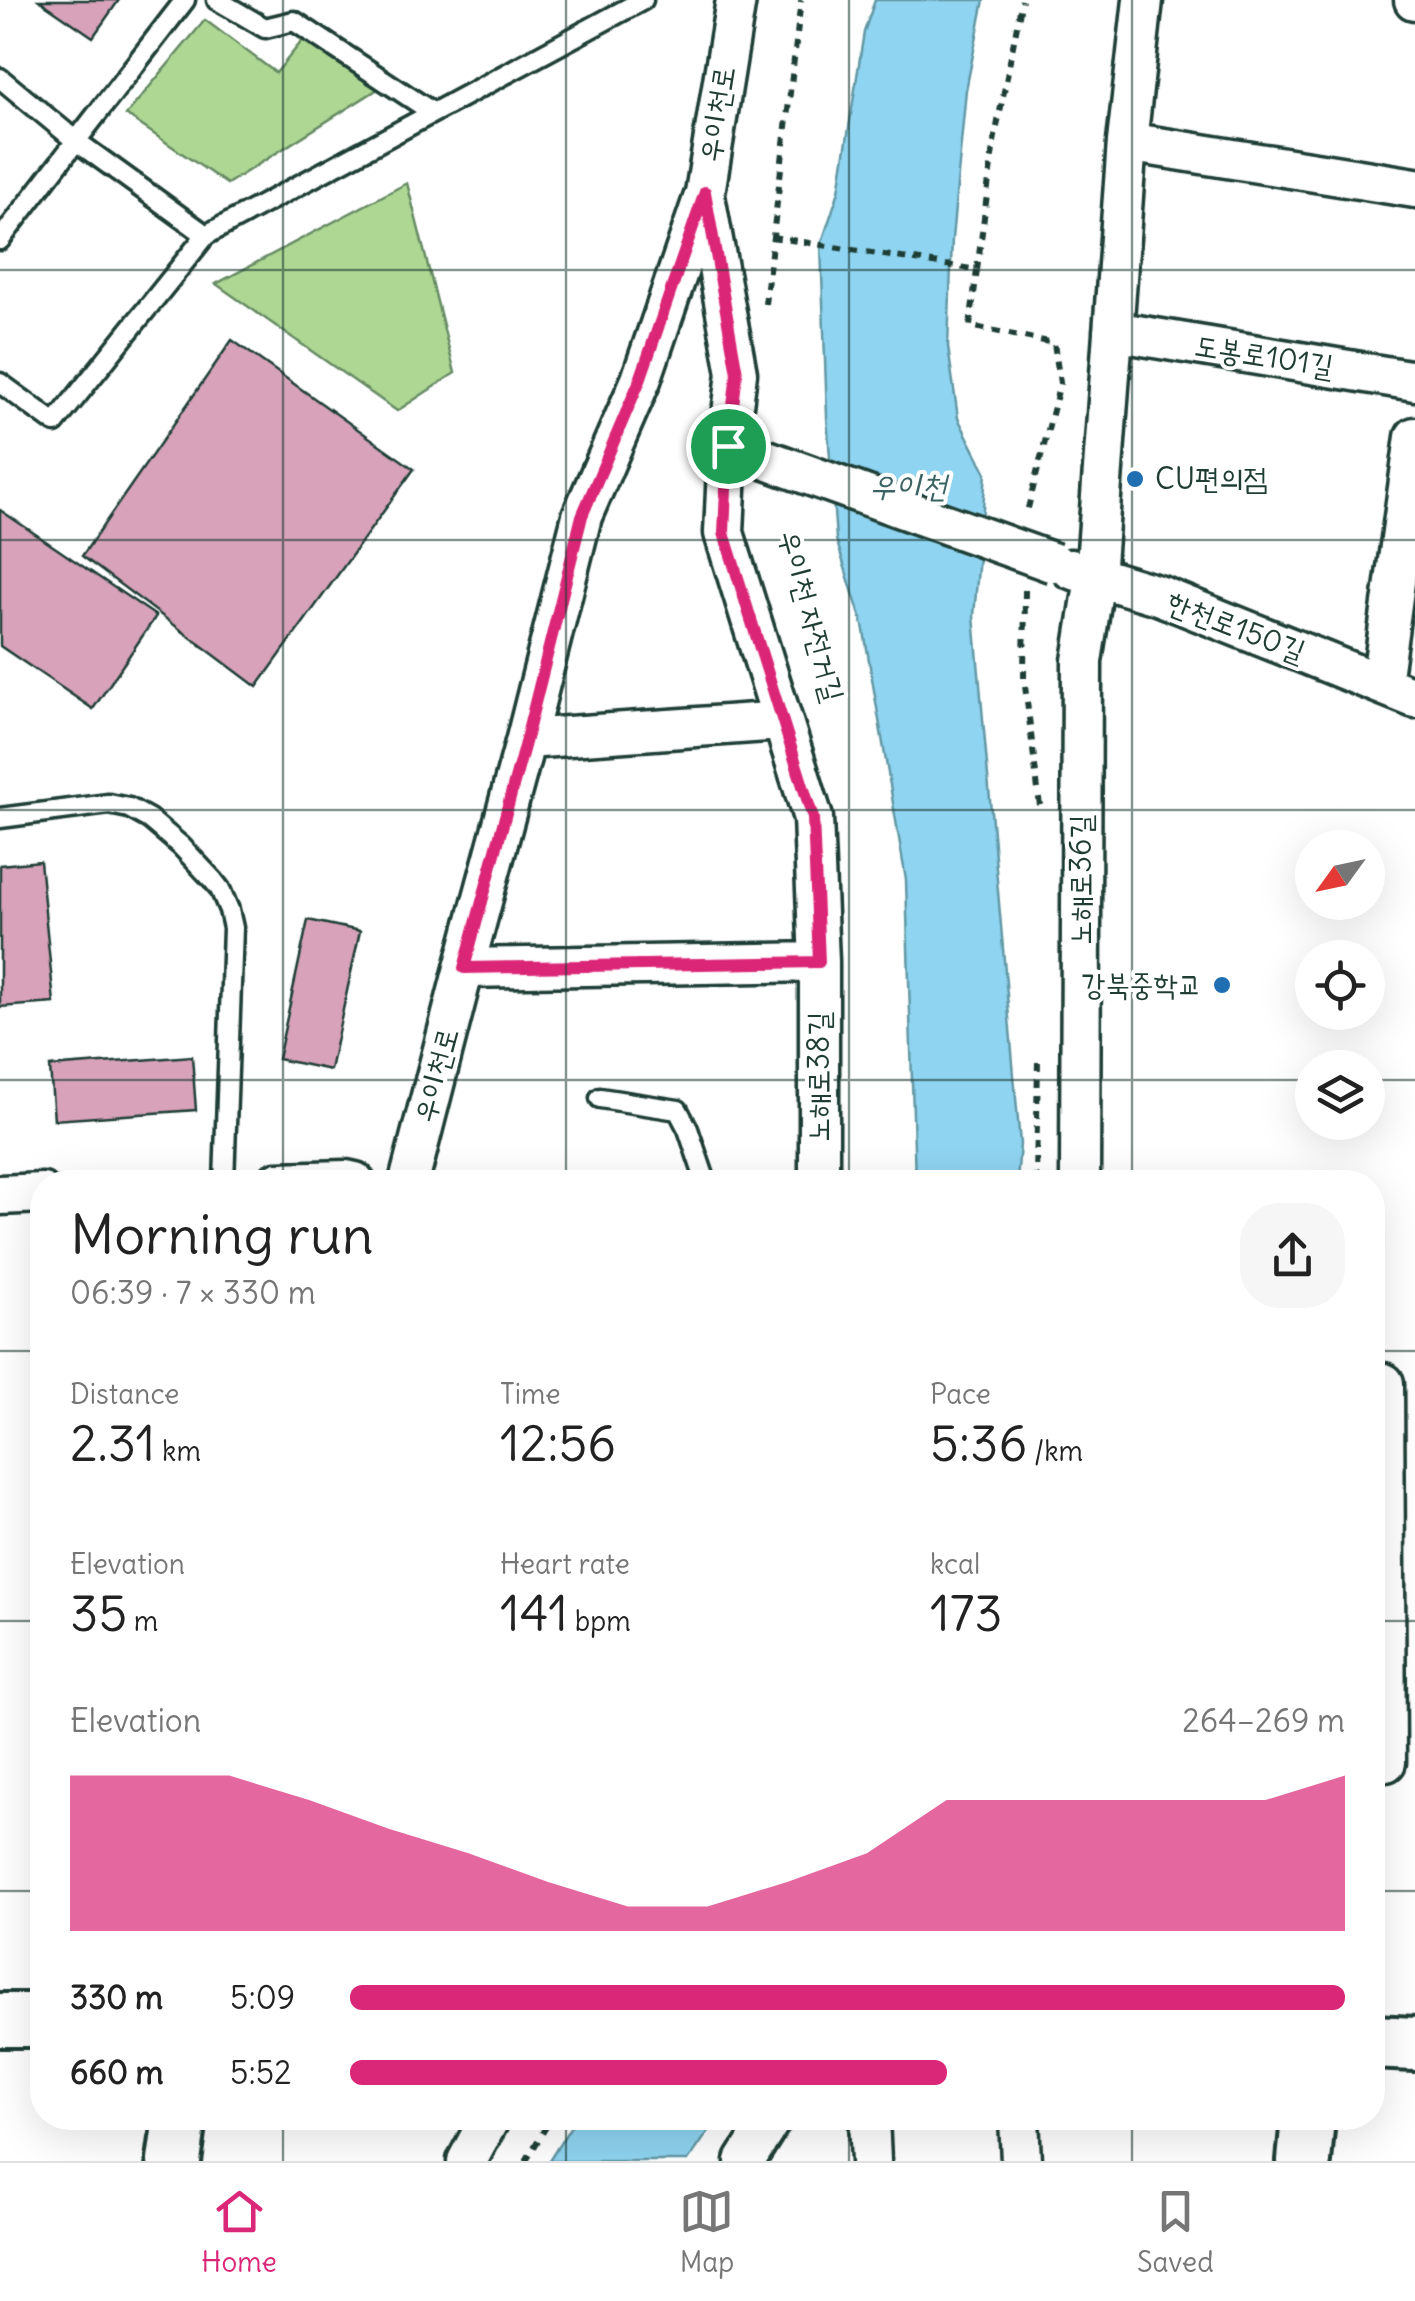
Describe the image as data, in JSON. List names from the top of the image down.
{
  "streets": {
    "street": [
      "우이천로",
      "도봉로101길",
      "한천로150길",
      "노해로36길",
      "노해로38길"
    ]
  },
  "crossings": [
    ["한천로150길", "노해로36길"],
    ["한천로150길", "노해로38길"]
  ],
  "water": ["우이천"],
  "places": ["CU편의점", "강북중학교"],
  "north": "bottom left",
  "page": {
    "heading": ["Morning run", "06:39 · 7 × 330 m"],
    "stats": [
      ["Distance", "2.31 km"],
      ["Time", "12:56"],
      ["Pace", "5:36 /km"],
      ["Elevation", "35 m"],
      ["Heart rate", "141 bpm"],
      ["kcal", "173"]
    ],
    "chart": ["Elevation", "264–269 m"],
    "list": [
      {
        "name": "330 m",
        "note": "5:09"
      },
      {
        "name": "660 m",
        "note": "5:52"
      }
    ],
    "tabs": ["Home", "Map", "Saved"]
  }
}
